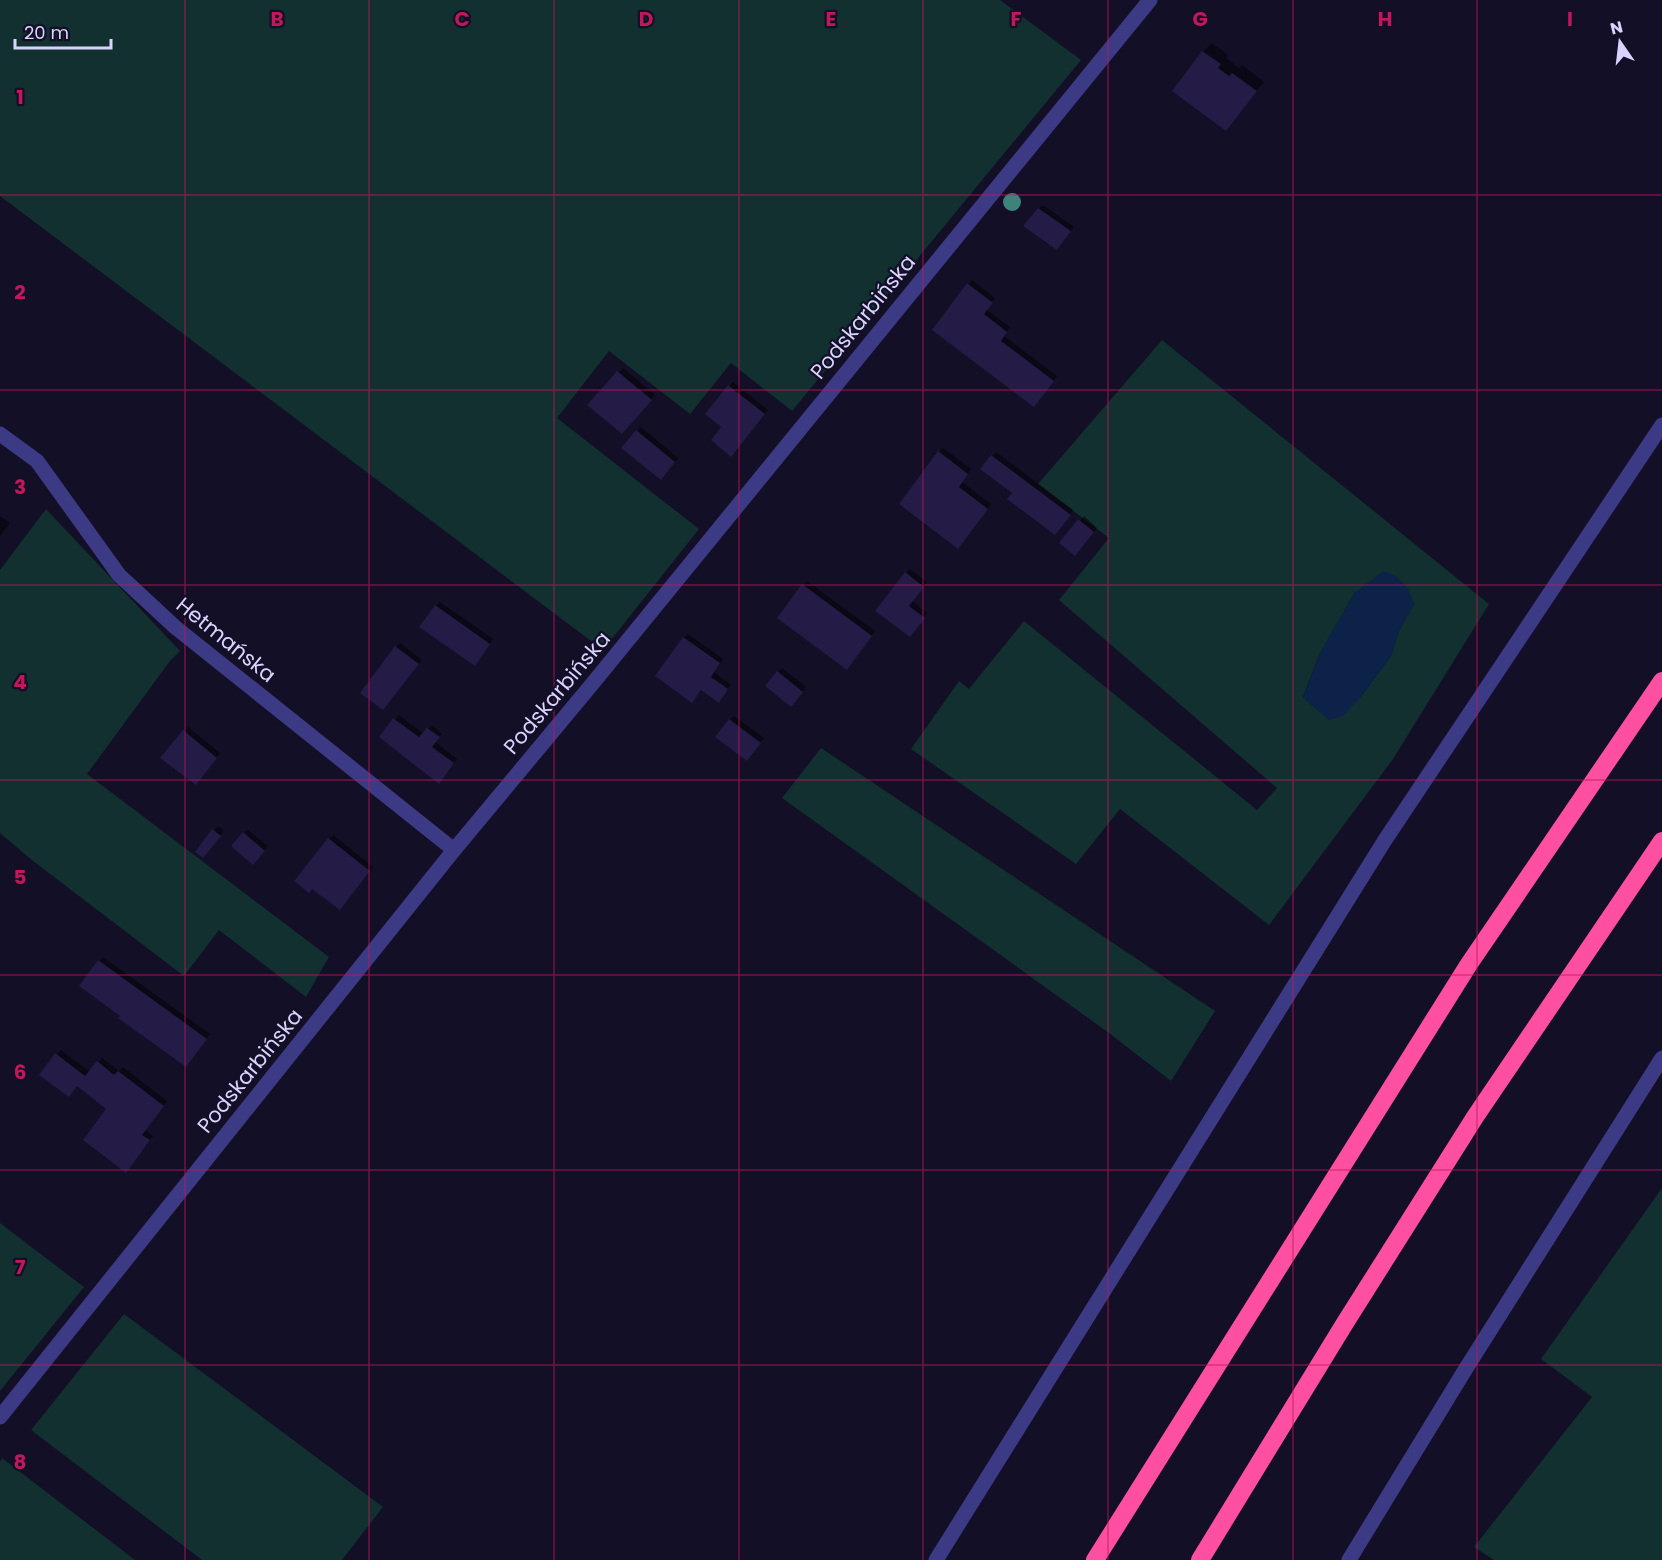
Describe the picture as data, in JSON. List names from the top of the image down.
{
  "streets": {
    "street": ["Podskarbińska", "Hetmańska"]
  },
  "crossings": [
    ["Podskarbińska", "Hetmańska"]
  ],
  "scale_bar": "20 m",
  "north": "top",
  "grid": {
    "columns": [
      "B",
      "C",
      "D",
      "E",
      "F",
      "G",
      "H",
      "I"
    ],
    "rows": [
      "1",
      "2",
      "3",
      "4",
      "5",
      "6",
      "7",
      "8"
    ]
  }
}
